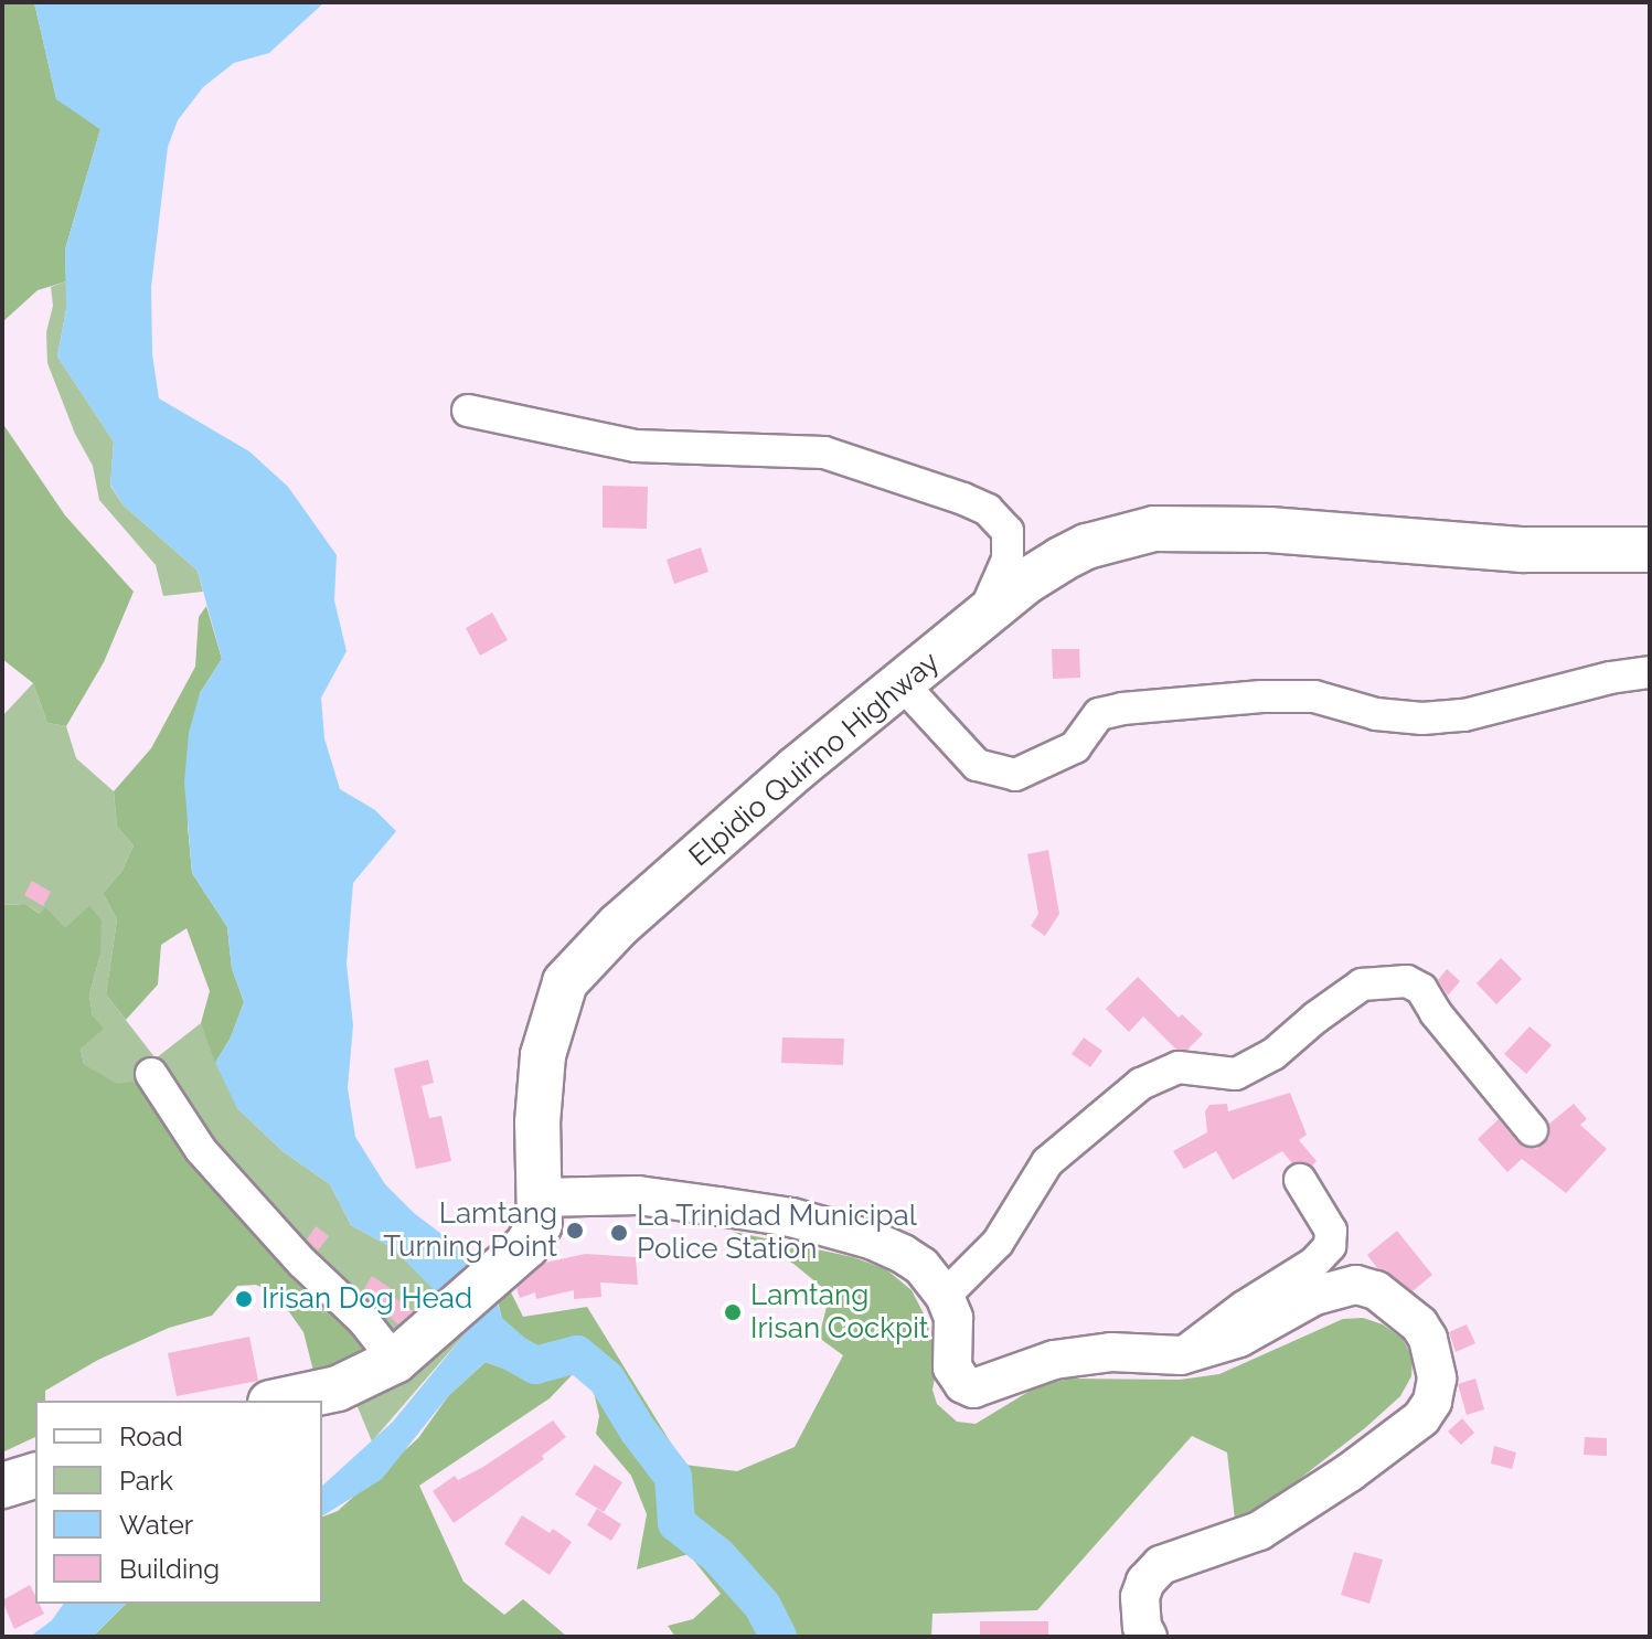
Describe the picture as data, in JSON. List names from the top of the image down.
{
  "streets": {
    "highway": ["Elpidio Quirino Highway"]
  },
  "places": [
    "Lamtang Turning Point",
    "La Trinidad Municipal Police Station",
    "Irisan Dog Head",
    "Lamtang Irisan Cockpit"
  ],
  "legend": [
    "Road",
    "Park",
    "Water",
    "Building"
  ]
}
